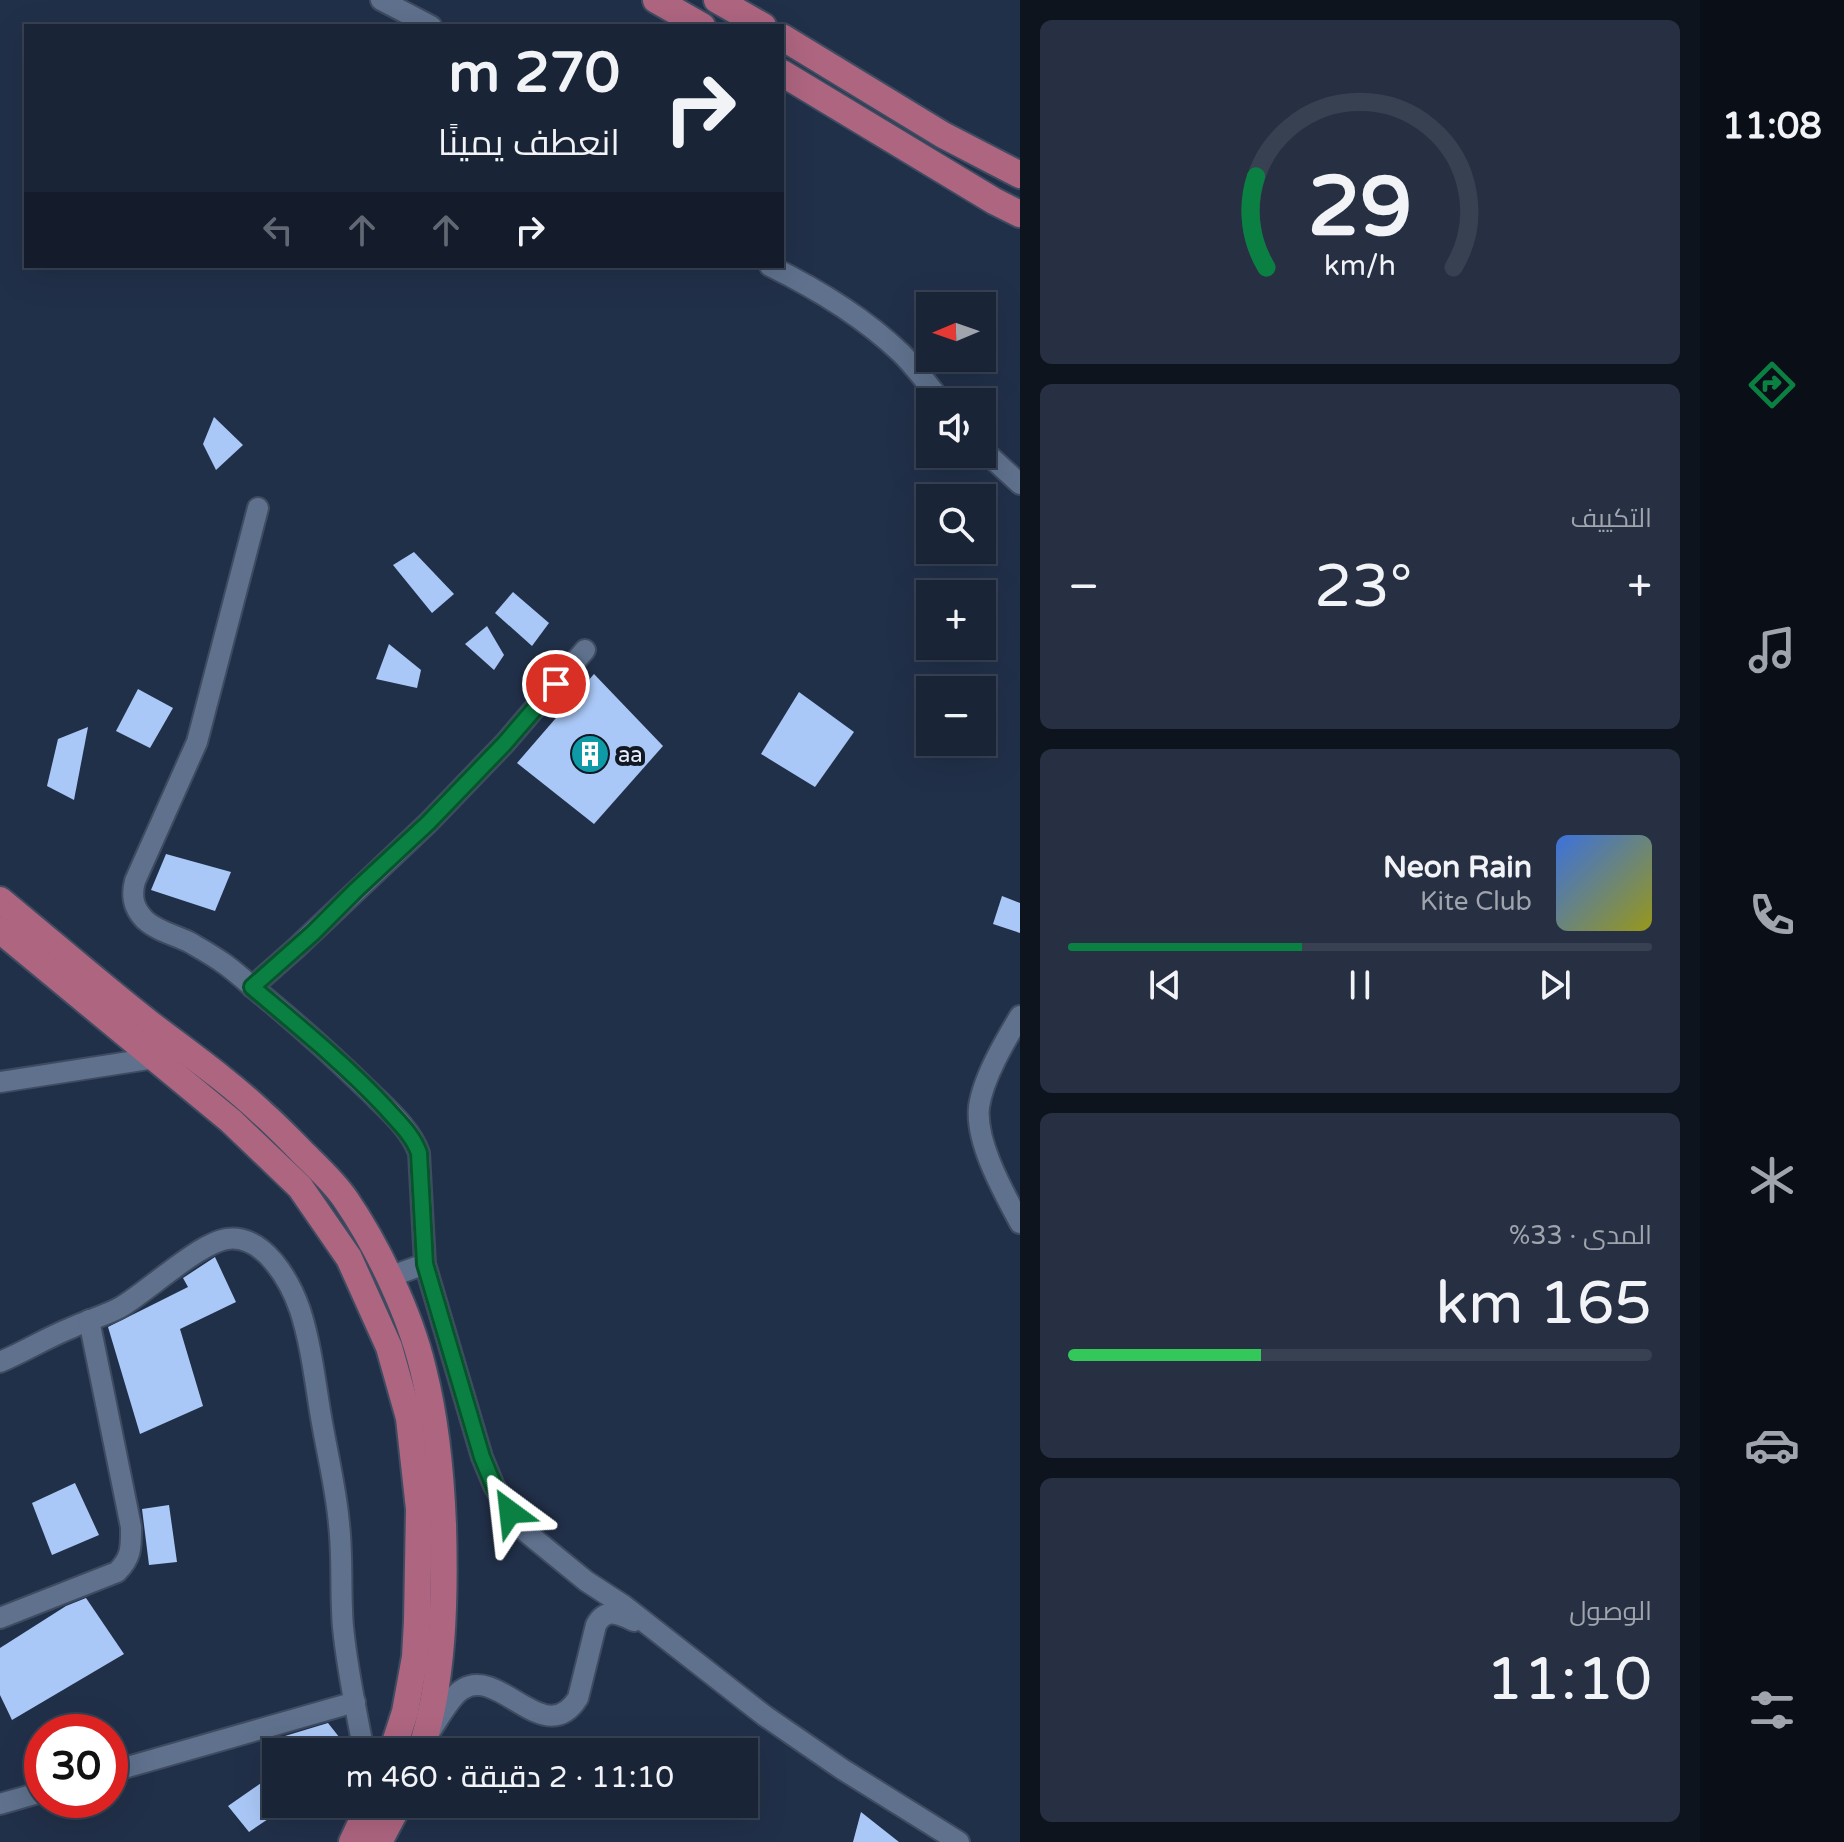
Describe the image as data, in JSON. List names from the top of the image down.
{
  "places": {
    "building": ["aa"]
  },
  "north": "left",
  "page": {
    "tabs": "11:08",
    "turn": ["270 m", "انعطف يمينًا"],
    "map_buttons": ["+", "−"],
    "tile": [
      "التكييف",
      ["المدى · 33%", "165 km"],
      ["الوصول", "11:10"]
    ],
    "heat": ["−", "23°", "+"],
    "song": ["Neon Rain", "Kite Club"],
    "limit": "30",
    "trip": "11:10 · 2 دقيقة · 460 m",
    "gauge": ["29", "km/h"]
  }
}
